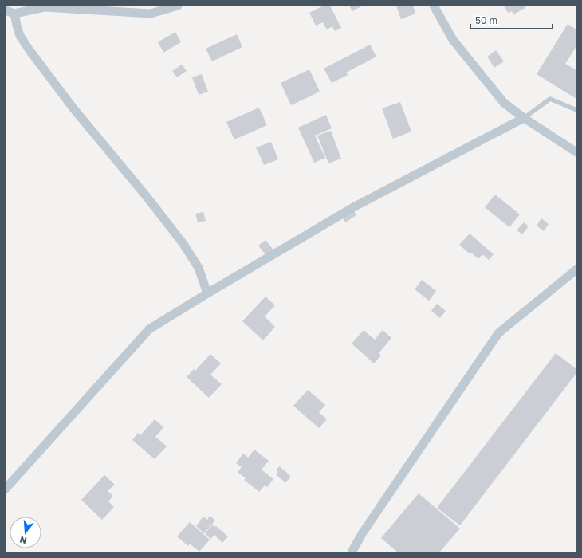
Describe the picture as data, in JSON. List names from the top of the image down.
{
  "scale_bar": "50 m",
  "north": "bottom"
}
